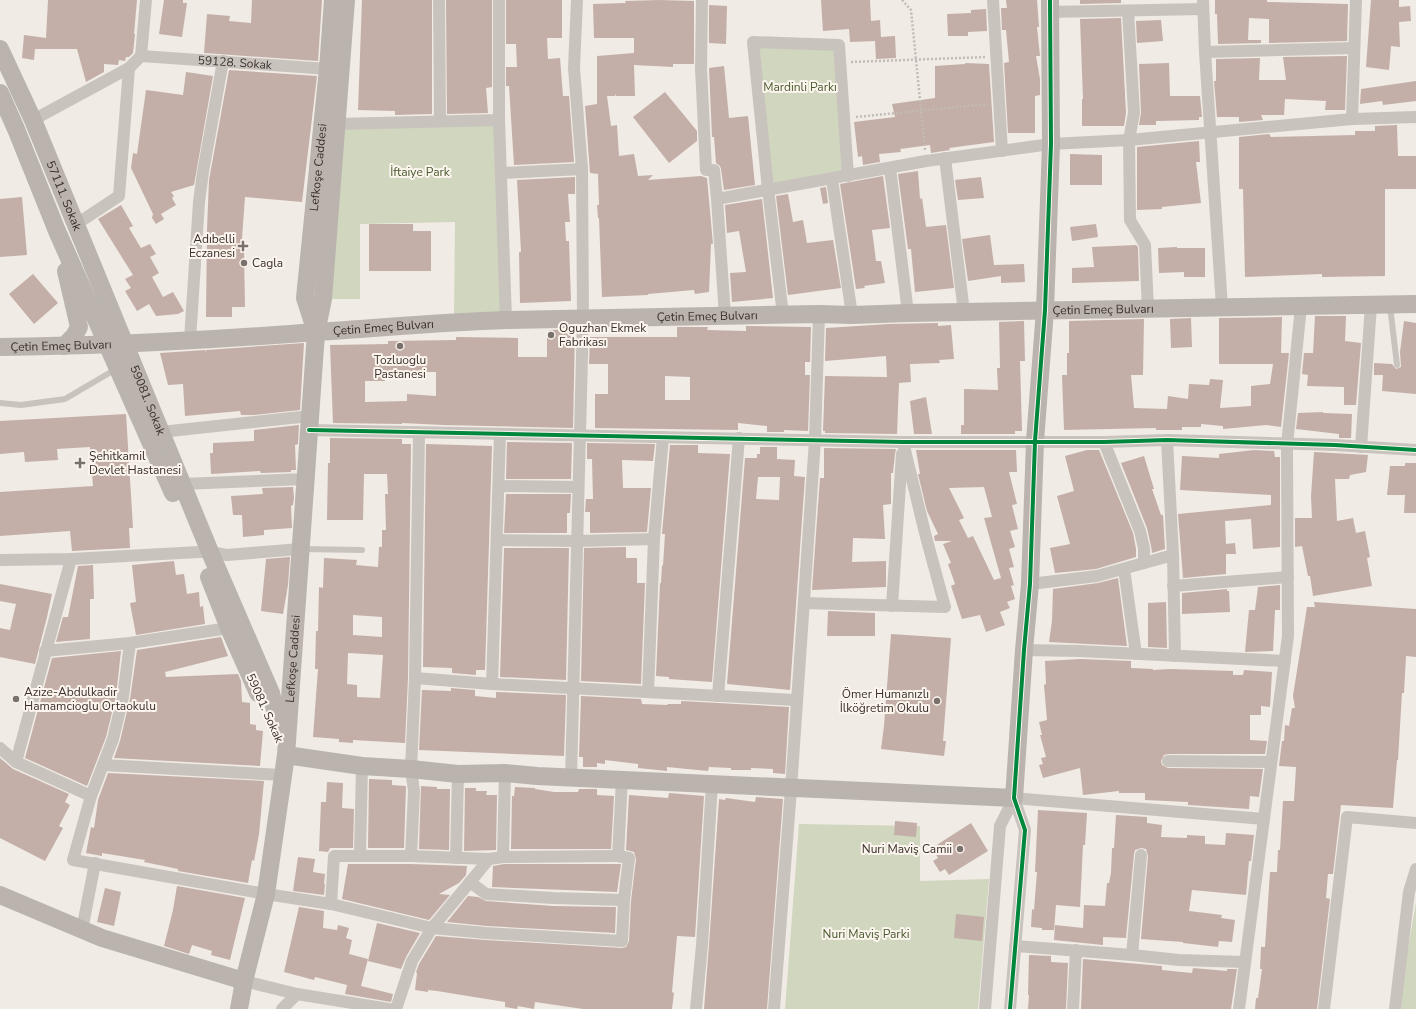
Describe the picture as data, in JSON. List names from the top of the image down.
{
  "streets": {
    "main road": [
      "Lefkoşe Caddesi",
      "57111. Sokak",
      "Çetin Emeç Bulvarı",
      "59081. Sokak"
    ],
    "street": ["59128. Sokak"]
  },
  "crossings": [
    ["59128. Sokak", "Lefkoşe Caddesi"],
    ["Lefkoşe Caddesi", "Çetin Emeç Bulvarı"],
    ["Lefkoşe Caddesi", "59081. Sokak"],
    ["57111. Sokak", "Çetin Emeç Bulvarı"],
    ["57111. Sokak", "59081. Sokak"],
    ["Çetin Emeç Bulvarı", "59081. Sokak"]
  ],
  "parks": ["Mardinli Parkı", "İftaiye Park", "Nuri Maviş Parki"],
  "places": {
    "health": ["Adıbelli Eczanesi", "Şehitkamil Devlet Hastanesi"],
    "other": [
      "Cagla",
      "Oguzhan Ekmek Fabrikası",
      "Tozluoglu Pastanesi",
      "Azize-Abdulkadir Hamamcioglu Ortaokulu",
      "Ömer Humanızlı İlköğretim Okulu",
      "Nuri Maviş Camii"
    ]
  }
}
